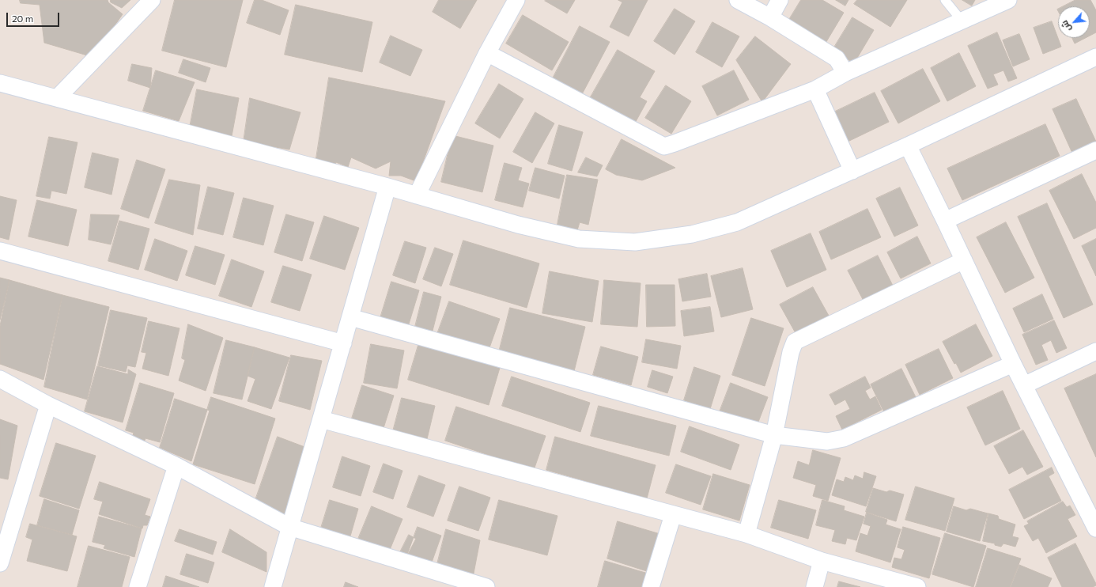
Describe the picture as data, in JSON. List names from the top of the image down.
{
  "scale_bar": "20 m",
  "north": "bottom left"
}
